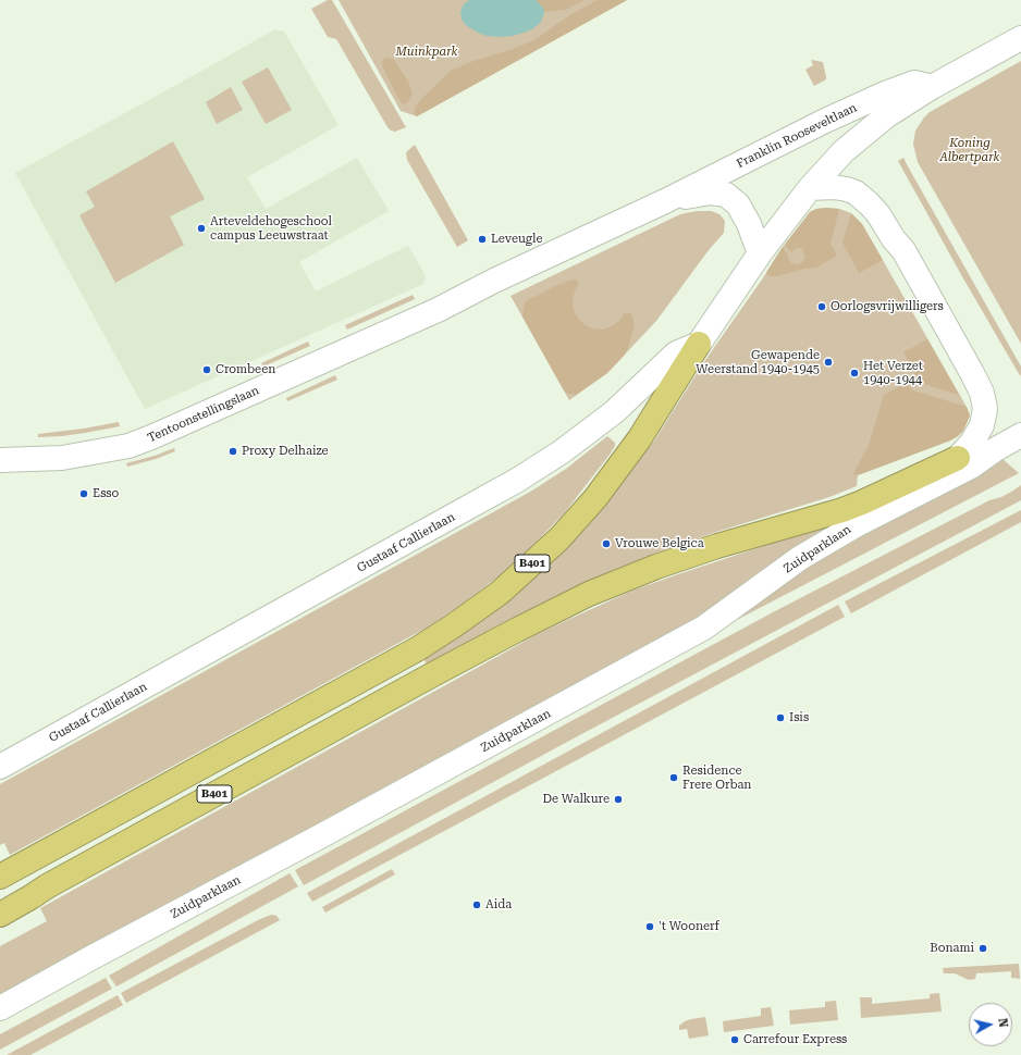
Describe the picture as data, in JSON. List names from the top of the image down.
{
  "streets": {
    "highway": ["B401"],
    "street": [
      "Franklin Rooseveltlaan",
      "Tentoonstellingslaan",
      "Gustaaf Callierlaan",
      "Zuidparklaan"
    ]
  },
  "crossings": [
    ["Franklin Rooseveltlaan", "Tentoonstellingslaan"],
    ["Gustaaf Callierlaan", "B401"]
  ],
  "parks": ["Muinkpark", "Koning Albertpark"],
  "places": [
    "Arteveldehogeschool campus Leeuwstraat",
    "Leveugle",
    "Oorlogsvrijwilligers",
    "Gewapende Weerstand 1940-1945",
    "Crombeen",
    "Het Verzet 1940-1944",
    "Proxy Delhaize",
    "Esso",
    "Vrouwe Belgica",
    "Isis",
    "Residence Frere Orban",
    "De Walkure",
    "Aida",
    "'t Woonerf",
    "Bonami",
    "Carrefour Express"
  ],
  "north": "right"
}
